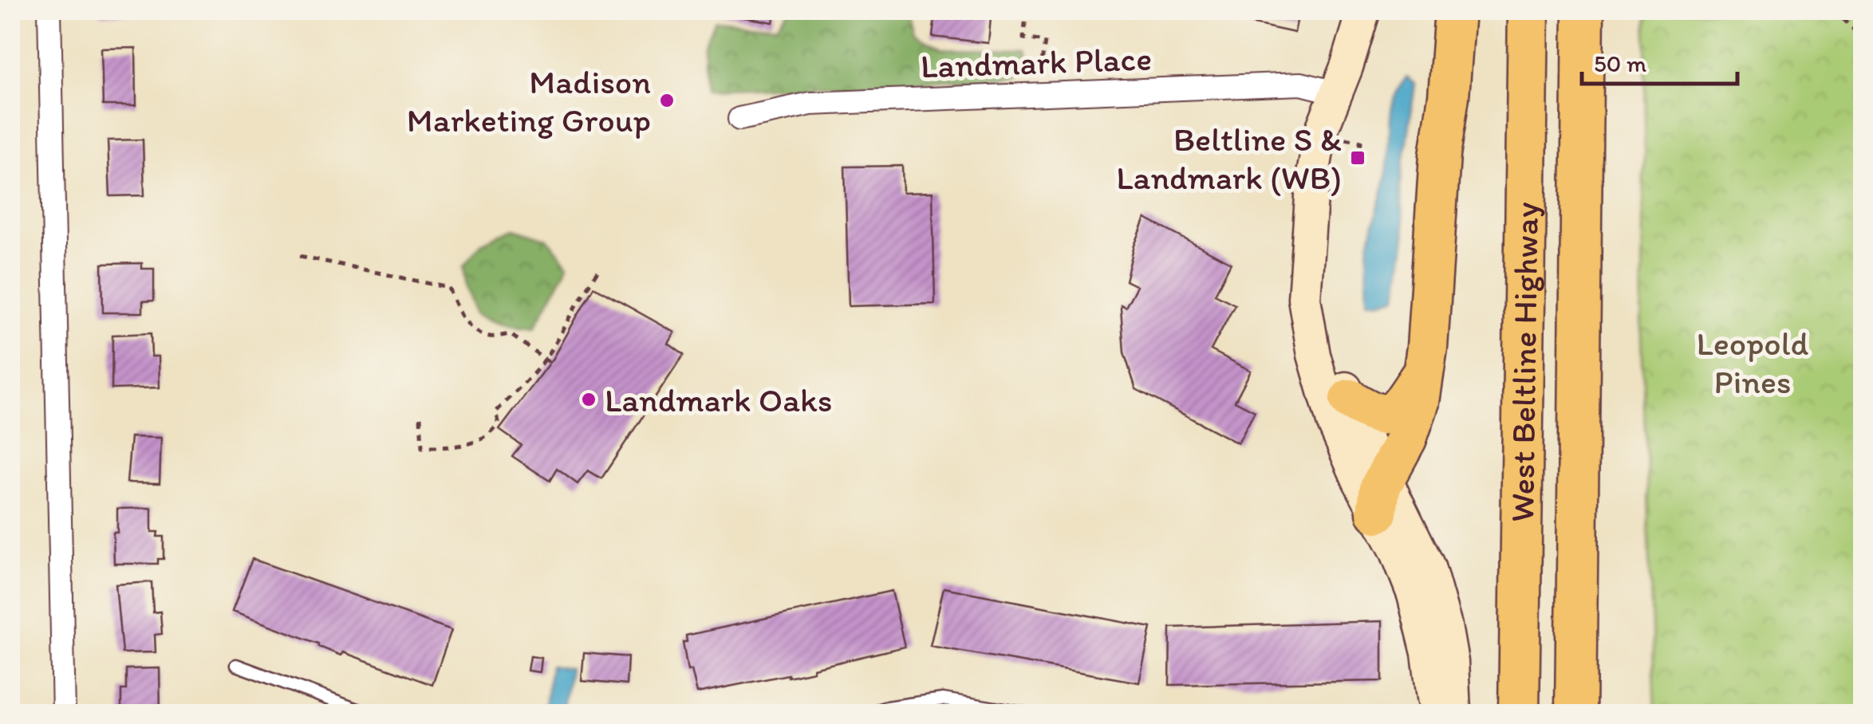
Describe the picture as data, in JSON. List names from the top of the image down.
{
  "streets": {
    "highway": ["West Beltline Highway"],
    "street": ["Landmark Place"]
  },
  "parks": ["Leopold Pines"],
  "places": {
    "other": ["Madison Marketing Group", "Landmark Oaks"],
    "transit": ["Beltline S & Landmark (WB)"]
  },
  "scale_bar": "50 m"
}
